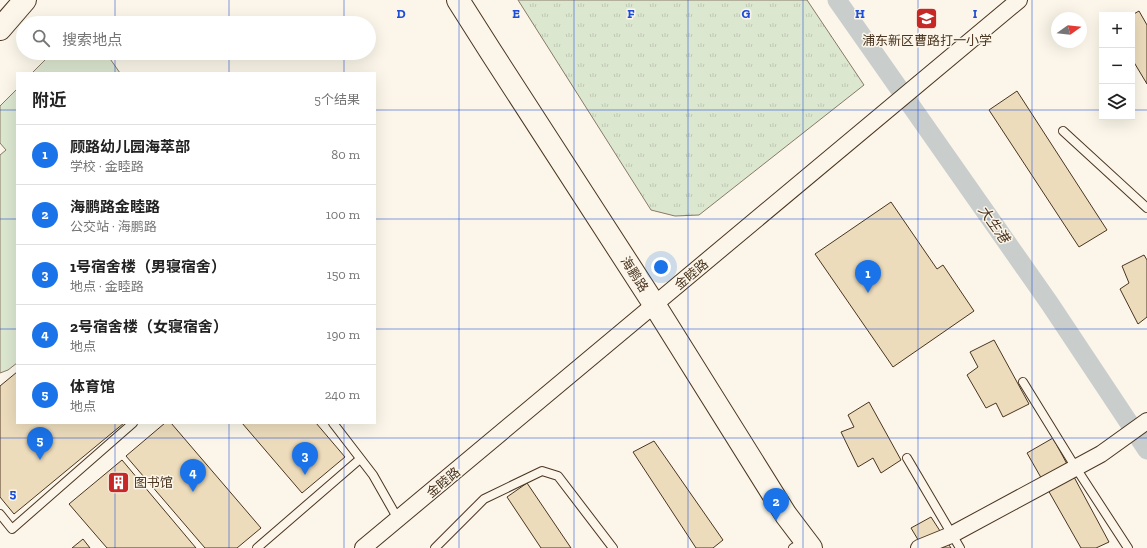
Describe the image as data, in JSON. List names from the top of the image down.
{
  "streets": {
    "street": ["海鹏路", "金睦路"]
  },
  "crossings": [
    ["海鹏路", "金睦路"]
  ],
  "water": ["大生港"],
  "places": {
    "school or university": ["浦东新区曹路打一小学"],
    "building": ["图书馆"]
  },
  "north": "right",
  "page": {
    "map_buttons": ["+", "−"],
    "search": "搜索地点",
    "heading": ["附近", "5个结果"],
    "list": [
      {
        "mark": "1",
        "name": "顾路幼儿园海萃部",
        "note": "学校 · 金睦路",
        "value": "80 m"
      },
      {
        "mark": "2",
        "name": "海鹏路金睦路",
        "note": "公交站 · 海鹏路",
        "value": "100 m"
      },
      {
        "mark": "3",
        "name": "1号宿舍楼（男寝宿舍）",
        "note": "地点 · 金睦路",
        "value": "150 m"
      },
      {
        "mark": "4",
        "name": "2号宿舍楼（女寝宿舍）",
        "note": "地点",
        "value": "190 m"
      },
      {
        "mark": "5",
        "name": "体育馆",
        "note": "地点",
        "value": "240 m"
      }
    ],
    "pins": [
      "1",
      "5",
      "3",
      "4",
      "2"
    ]
  },
  "grid": {
    "columns": [
      "D",
      "E",
      "F",
      "G",
      "H",
      "I"
    ],
    "rows": ["5"]
  }
}
